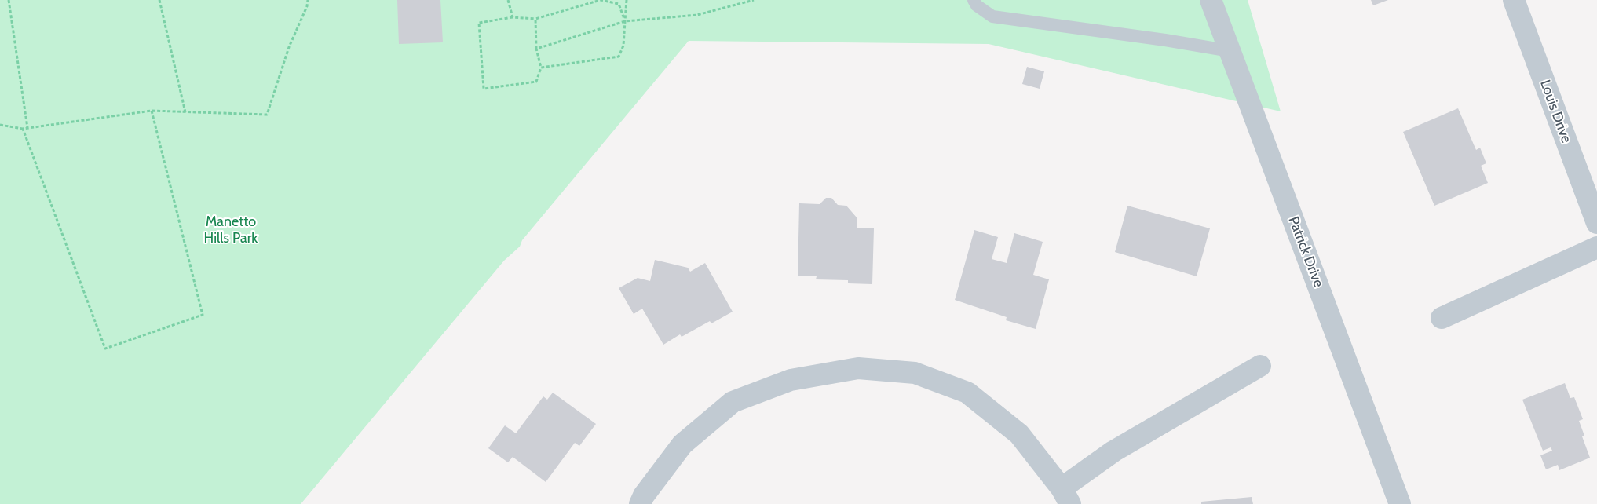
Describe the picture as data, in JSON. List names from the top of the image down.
{
  "streets": {
    "street": ["Louis Drive", "Patrick Drive"]
  },
  "parks": ["Manetto Hills Park"]
}
